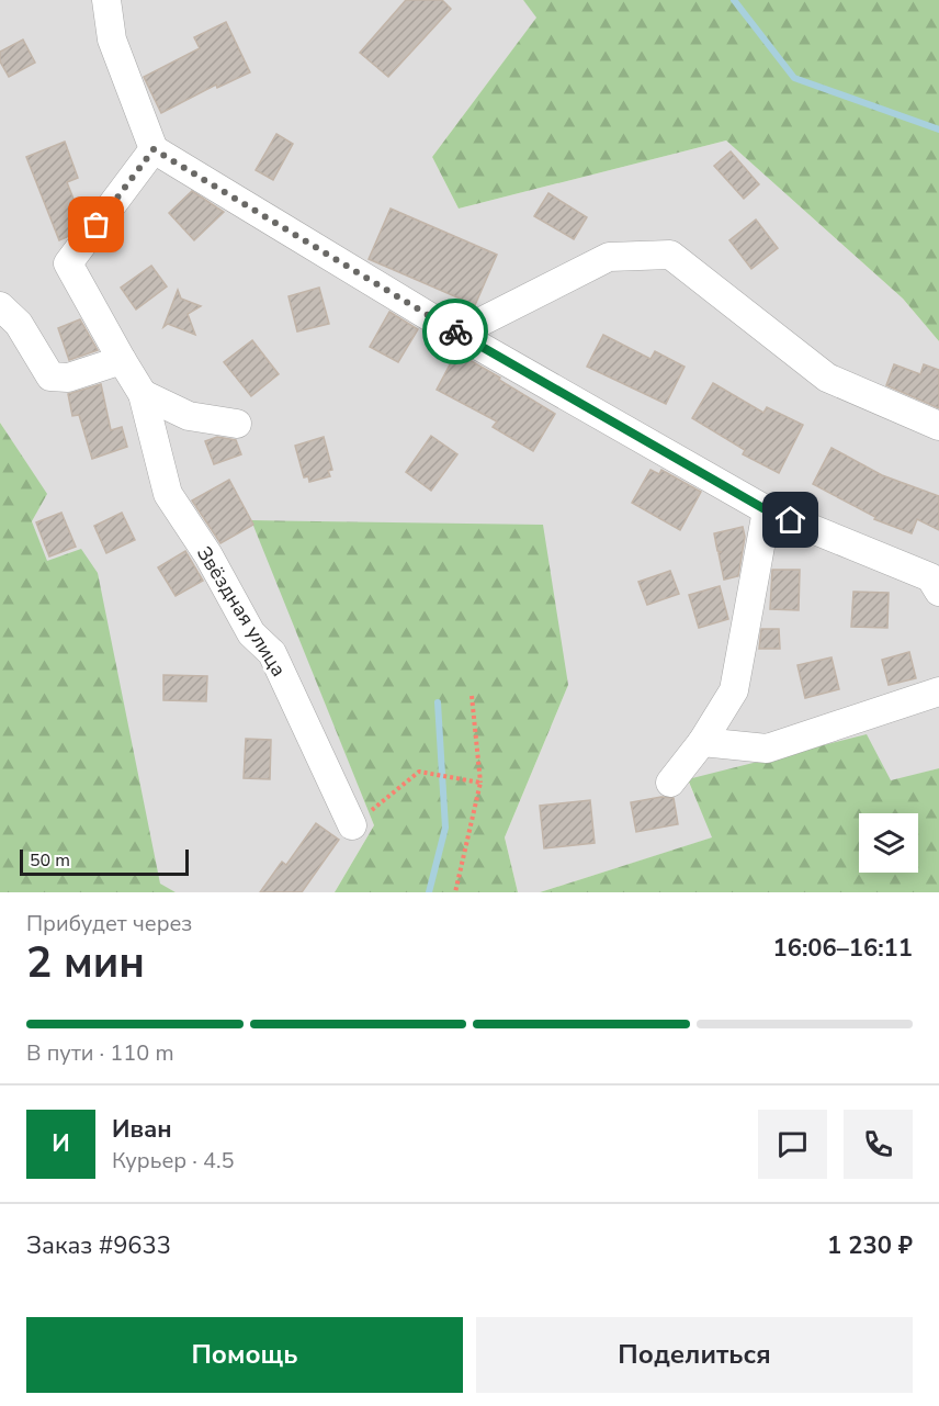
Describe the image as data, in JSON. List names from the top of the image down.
{
  "streets": {
    "street": ["Звёздная улица"]
  },
  "scale_bar": "50 m",
  "page": {
    "scale": "50 m",
    "heading": ["2 мин", "Прибудет через", "16:06–16:11"],
    "panel": [
      "Иван",
      "Курьер · 4.5",
      "Заказ #9633",
      "1 230 ₽"
    ],
    "bar": "В пути · 110 m",
    "round": "И",
    "buttons": ["Помощь", "Поделиться"]
  }
}
